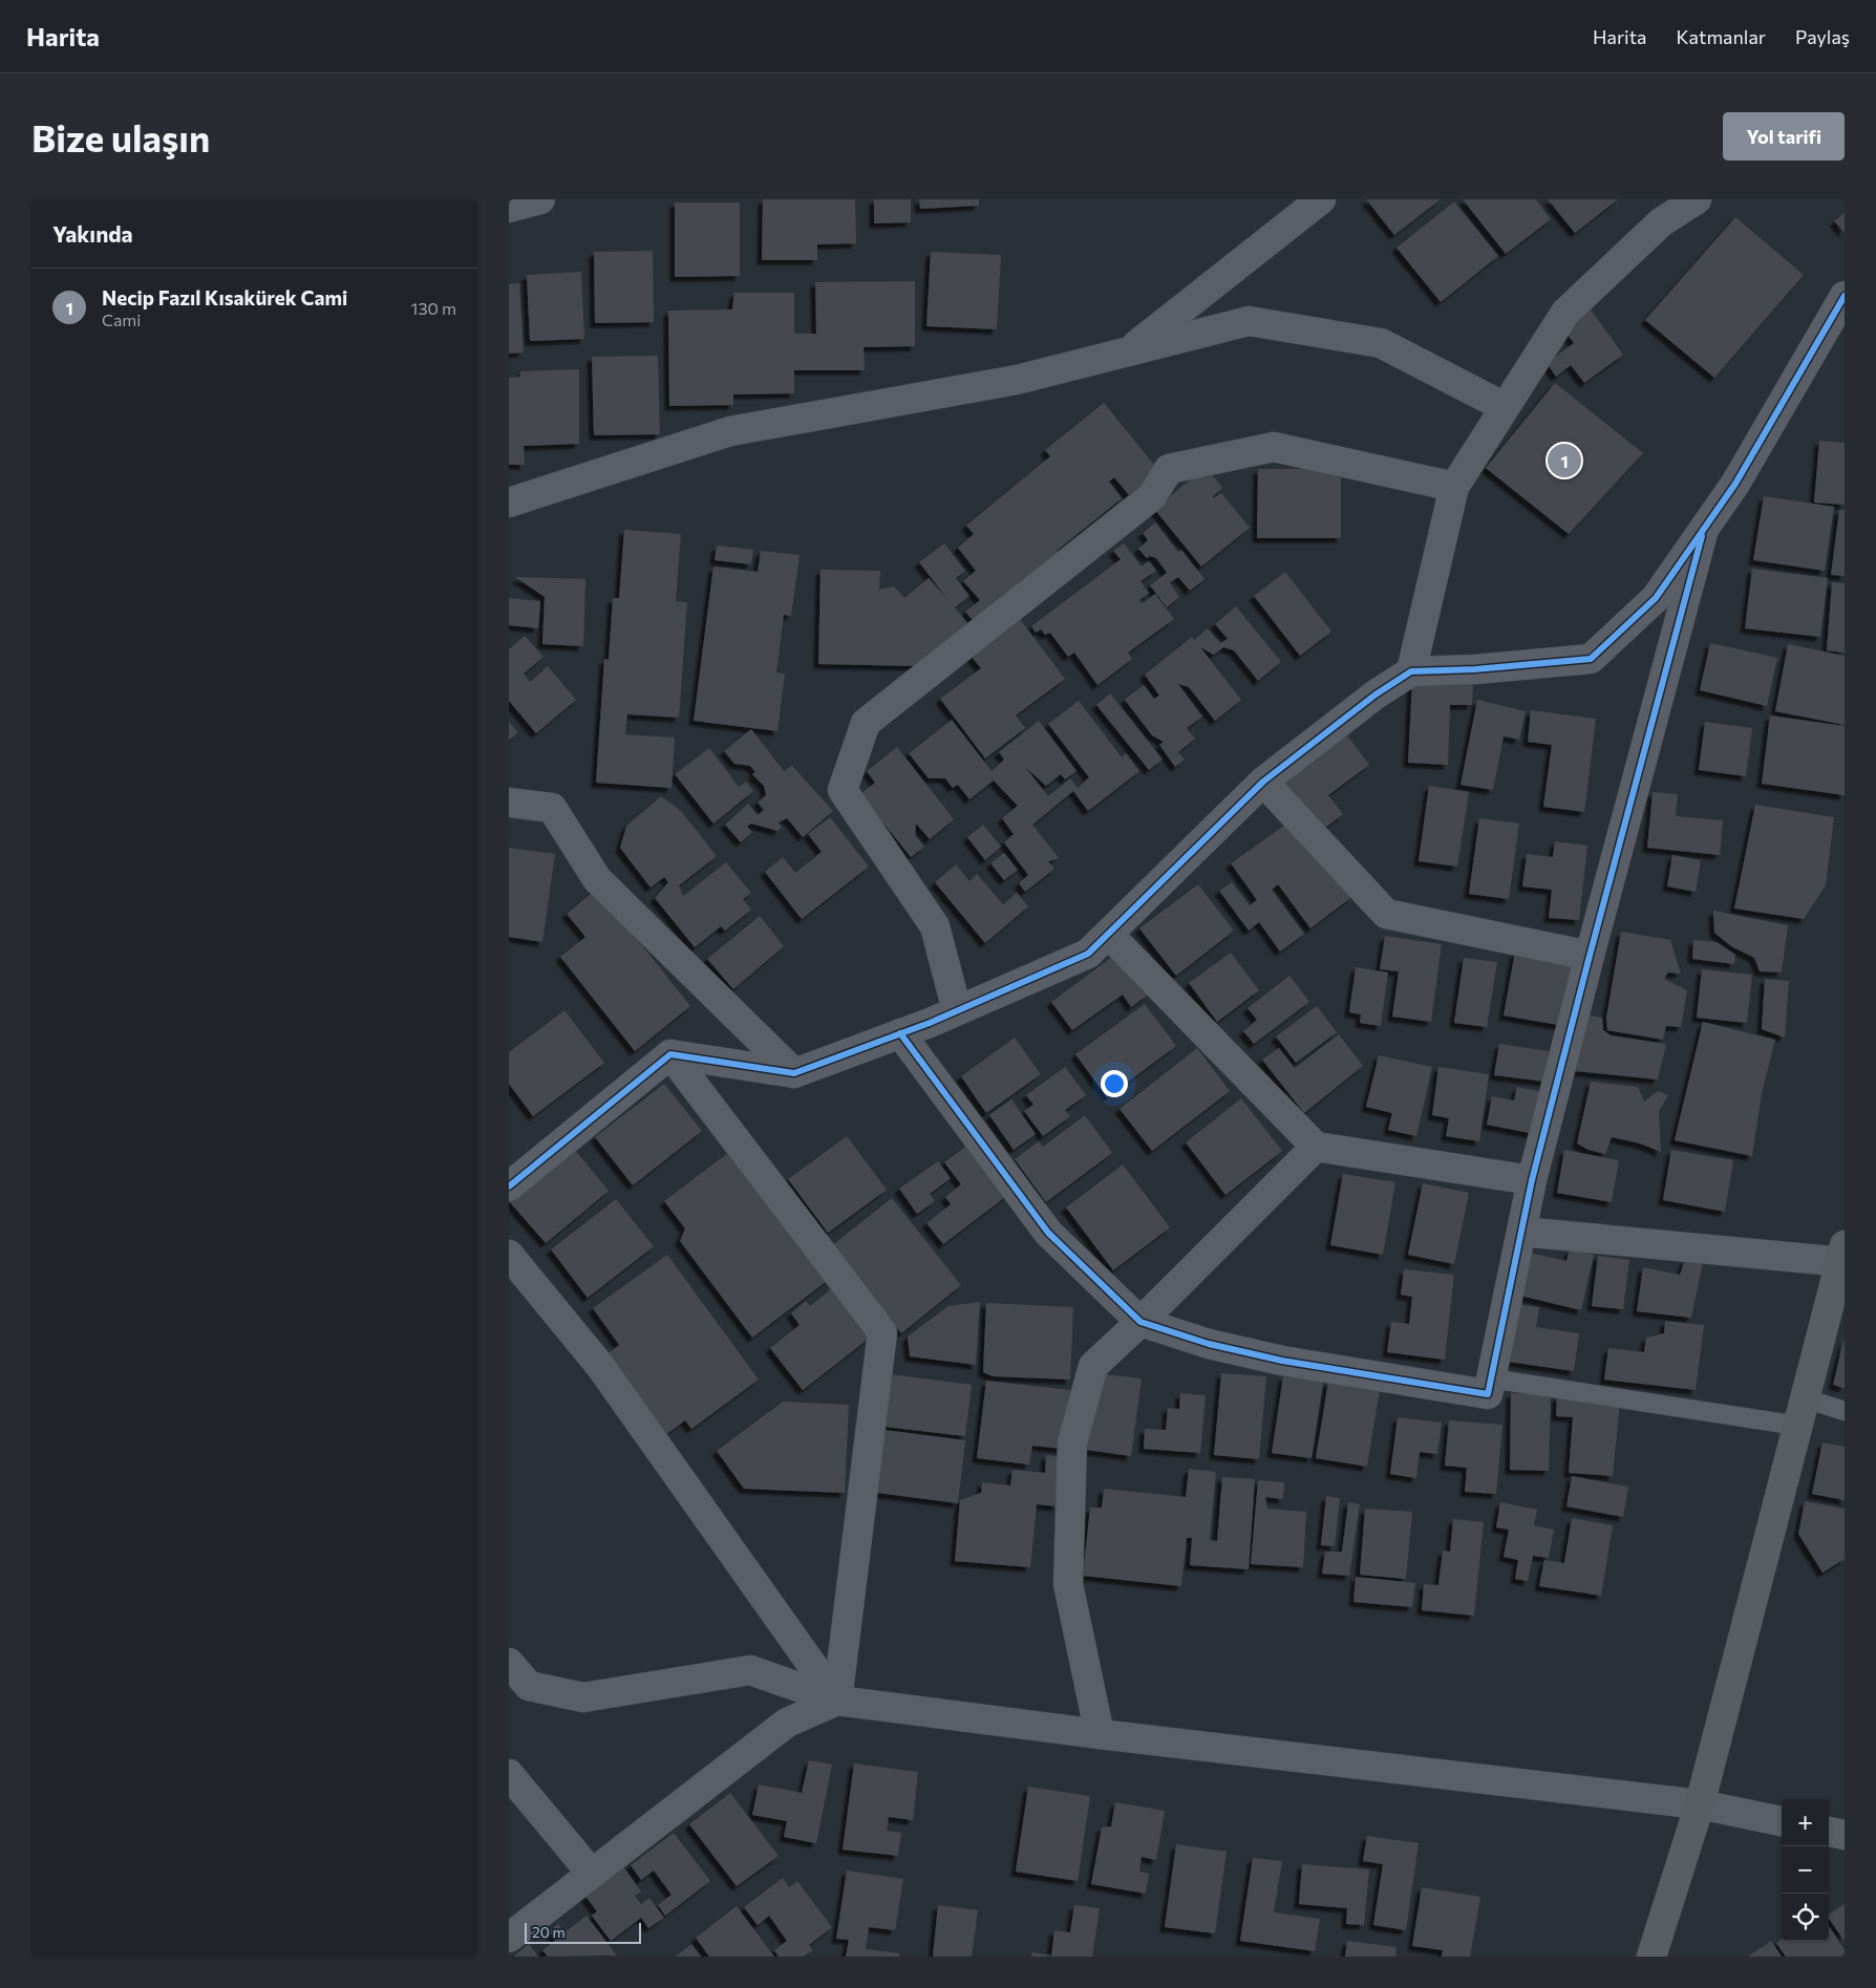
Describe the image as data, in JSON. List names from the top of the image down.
{
  "scale_bar": "20 m",
  "page": {
    "header": "Harita",
    "nav": ["Harita", "Katmanlar", "Paylaş"],
    "buttons": "Yol tarifi",
    "title": "Bize ulaşın",
    "heading": "Yakında",
    "list": [
      {
        "mark": "1",
        "name": "Necip Fazıl Kısakürek Cami",
        "note": "Cami",
        "value": "130 m"
      }
    ],
    "pins": "1",
    "map_buttons": ["+", "−"],
    "scale": "20 m"
  }
}
